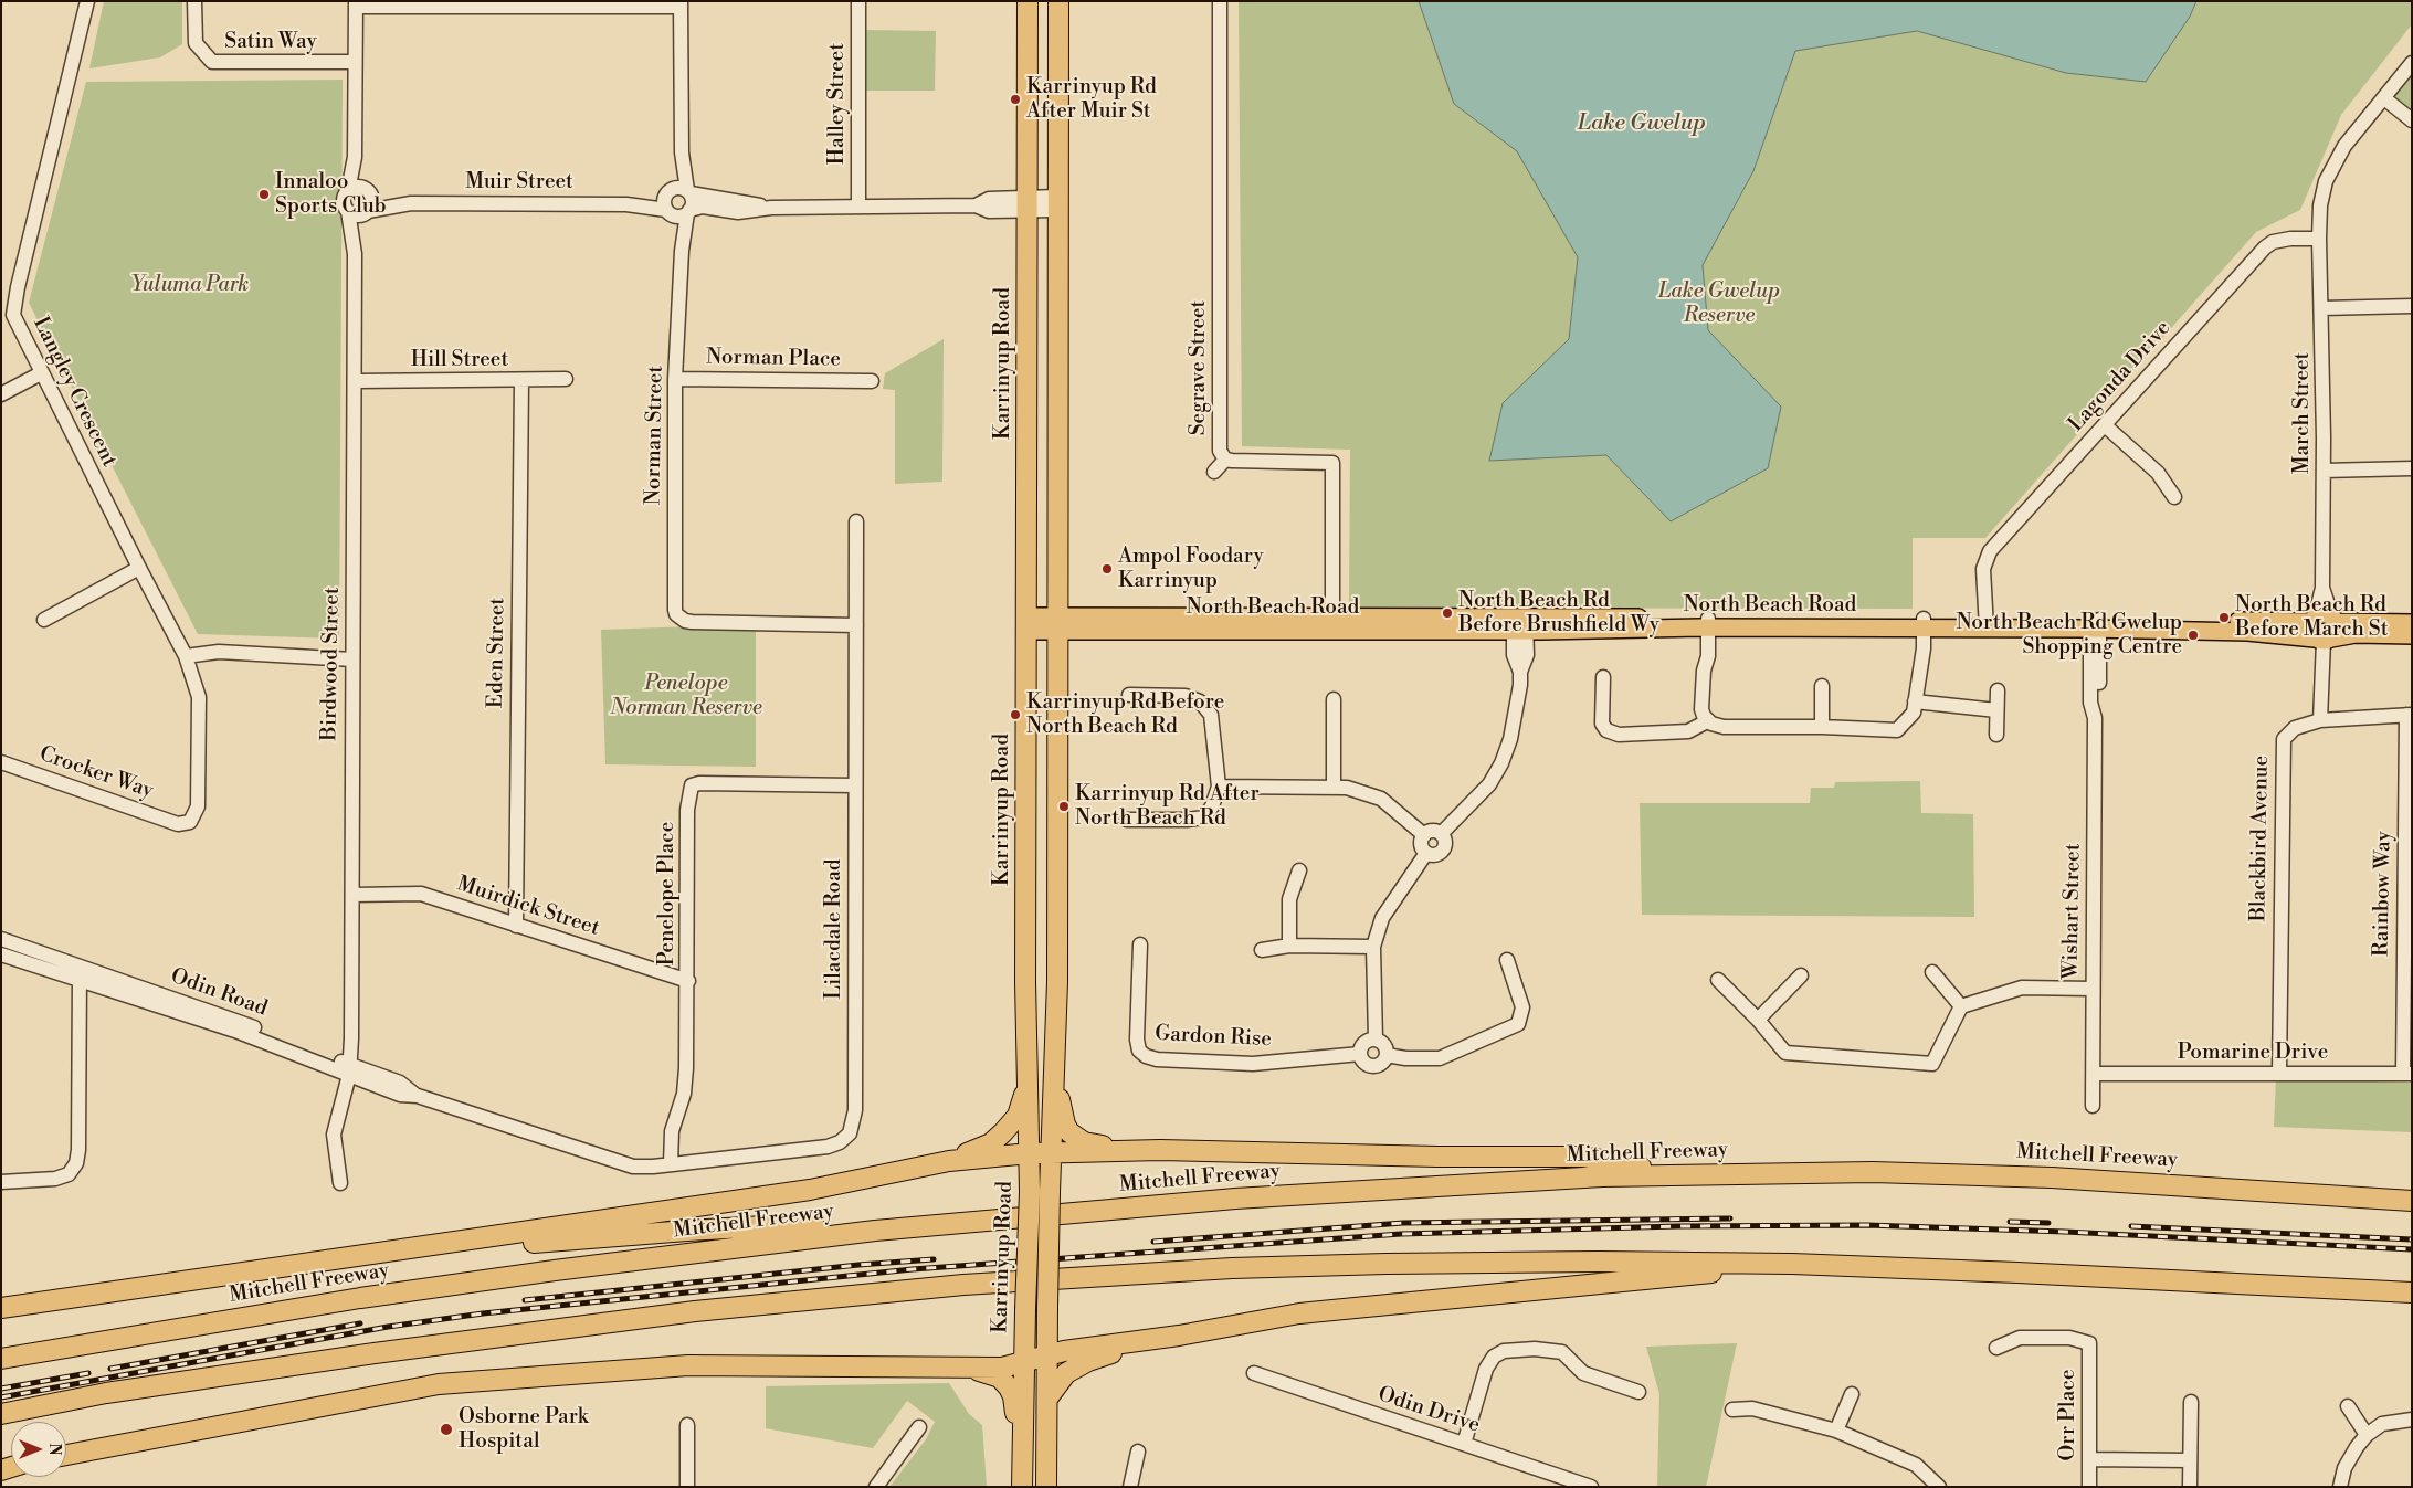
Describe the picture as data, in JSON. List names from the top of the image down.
{
  "streets": {
    "highway": ["Karrinyup Road", "Mitchell Freeway"],
    "main road": ["North Beach Road"],
    "street": [
      "Satin Way",
      "Halley Street",
      "Muir Street",
      "Norman Place",
      "Hill Street",
      "Segrave Street",
      "Lagonda Drive",
      "Langley Crescent",
      "March Street",
      "Norman Street",
      "Eden Street",
      "Birdwood Street",
      "Crocker Way",
      "Blackbird Avenue",
      "Penelope Place",
      "Rainbow Way",
      "Muirdick Street",
      "Wishart Street",
      "Lilacdale Road",
      "Odin Road",
      "Gardon Rise",
      "Pomarine Drive",
      "Odin Drive",
      "Orr Place"
    ]
  },
  "crossings": [
    ["Muir Street", "Norman Street"],
    ["Muir Street", "Birdwood Street"],
    ["Norman Place", "Norman Street"],
    ["Hill Street", "Eden Street"],
    ["Hill Street", "Birdwood Street"],
    ["Karrinyup Road", "North Beach Road"],
    ["Segrave Street", "North Beach Road"],
    ["Lagonda Drive", "March Street"],
    ["Lagonda Drive", "North Beach Road"],
    ["Langley Crescent", "Crocker Way"],
    ["March Street", "North Beach Road"],
    ["March Street", "Blackbird Avenue"],
    ["Norman Street", "Lilacdale Road"],
    ["North Beach Road", "Wishart Street"],
    ["Eden Street", "Muirdick Street"],
    ["Birdwood Street", "Muirdick Street"],
    ["Birdwood Street", "Odin Road"],
    ["Blackbird Avenue", "Rainbow Way"],
    ["Blackbird Avenue", "Pomarine Drive"],
    ["Penelope Place", "Muirdick Street"],
    ["Penelope Place", "Lilacdale Road"],
    ["Rainbow Way", "Pomarine Drive"],
    ["Wishart Street", "Pomarine Drive"],
    ["Lilacdale Road", "Odin Road"]
  ],
  "water": ["Lake Gwelup"],
  "parks": ["Yuluma Park", "Lake Gwelup Reserve", "Penelope Norman Reserve"],
  "places": [
    "Karrinyup Rd After Muir St",
    "Innaloo Sports Club",
    "Ampol Foodary Karrinyup",
    "North Beach Rd Before Brushfield Wy",
    "North Beach Rd Before March St",
    "North Beach Rd Gwelup Shopping Centre",
    "Karrinyup Rd Before North Beach Rd",
    "Karrinyup Rd After North Beach Rd",
    "Osborne Park Hospital"
  ],
  "north": "right"
}
